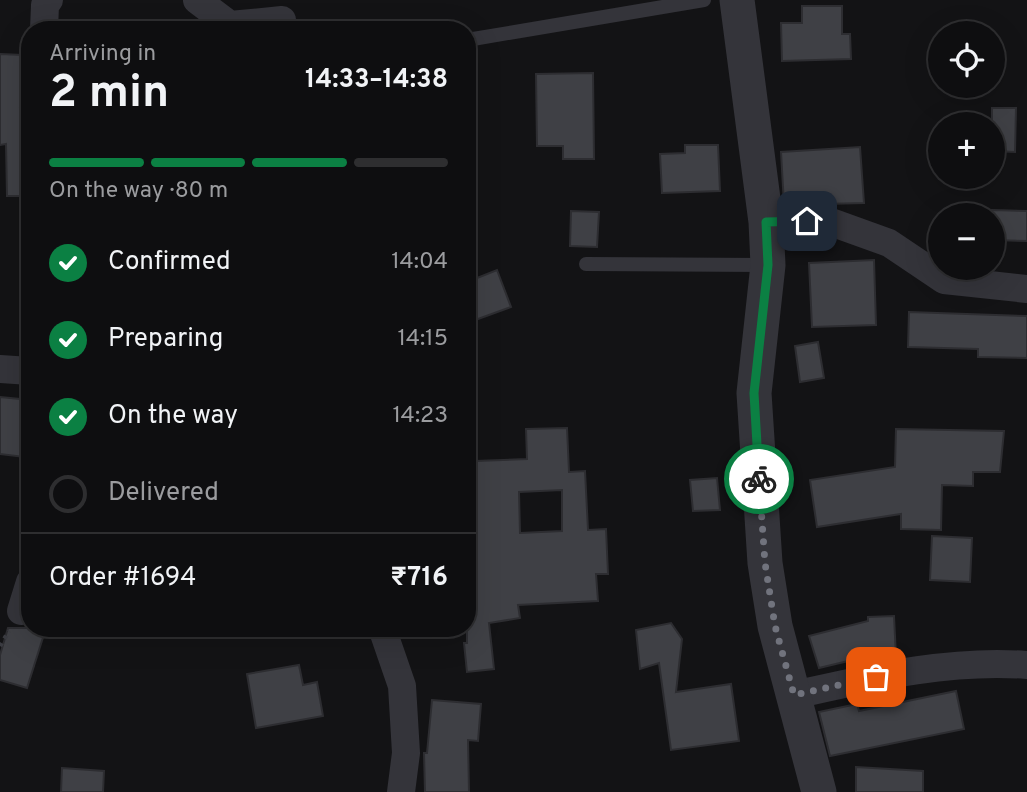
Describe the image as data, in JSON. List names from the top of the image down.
{
  "page": {
    "map_buttons": ["+", "−"],
    "heading": ["2 min", "Arriving in", "14:33–14:38"],
    "panel": ["Order #1694", "₹716"],
    "bar": "On the way · 80 m",
    "list": [
      ["Confirmed", "14:04"],
      ["Preparing", "14:15"],
      ["On the way", "14:23"],
      "Delivered"
    ]
  }
}
